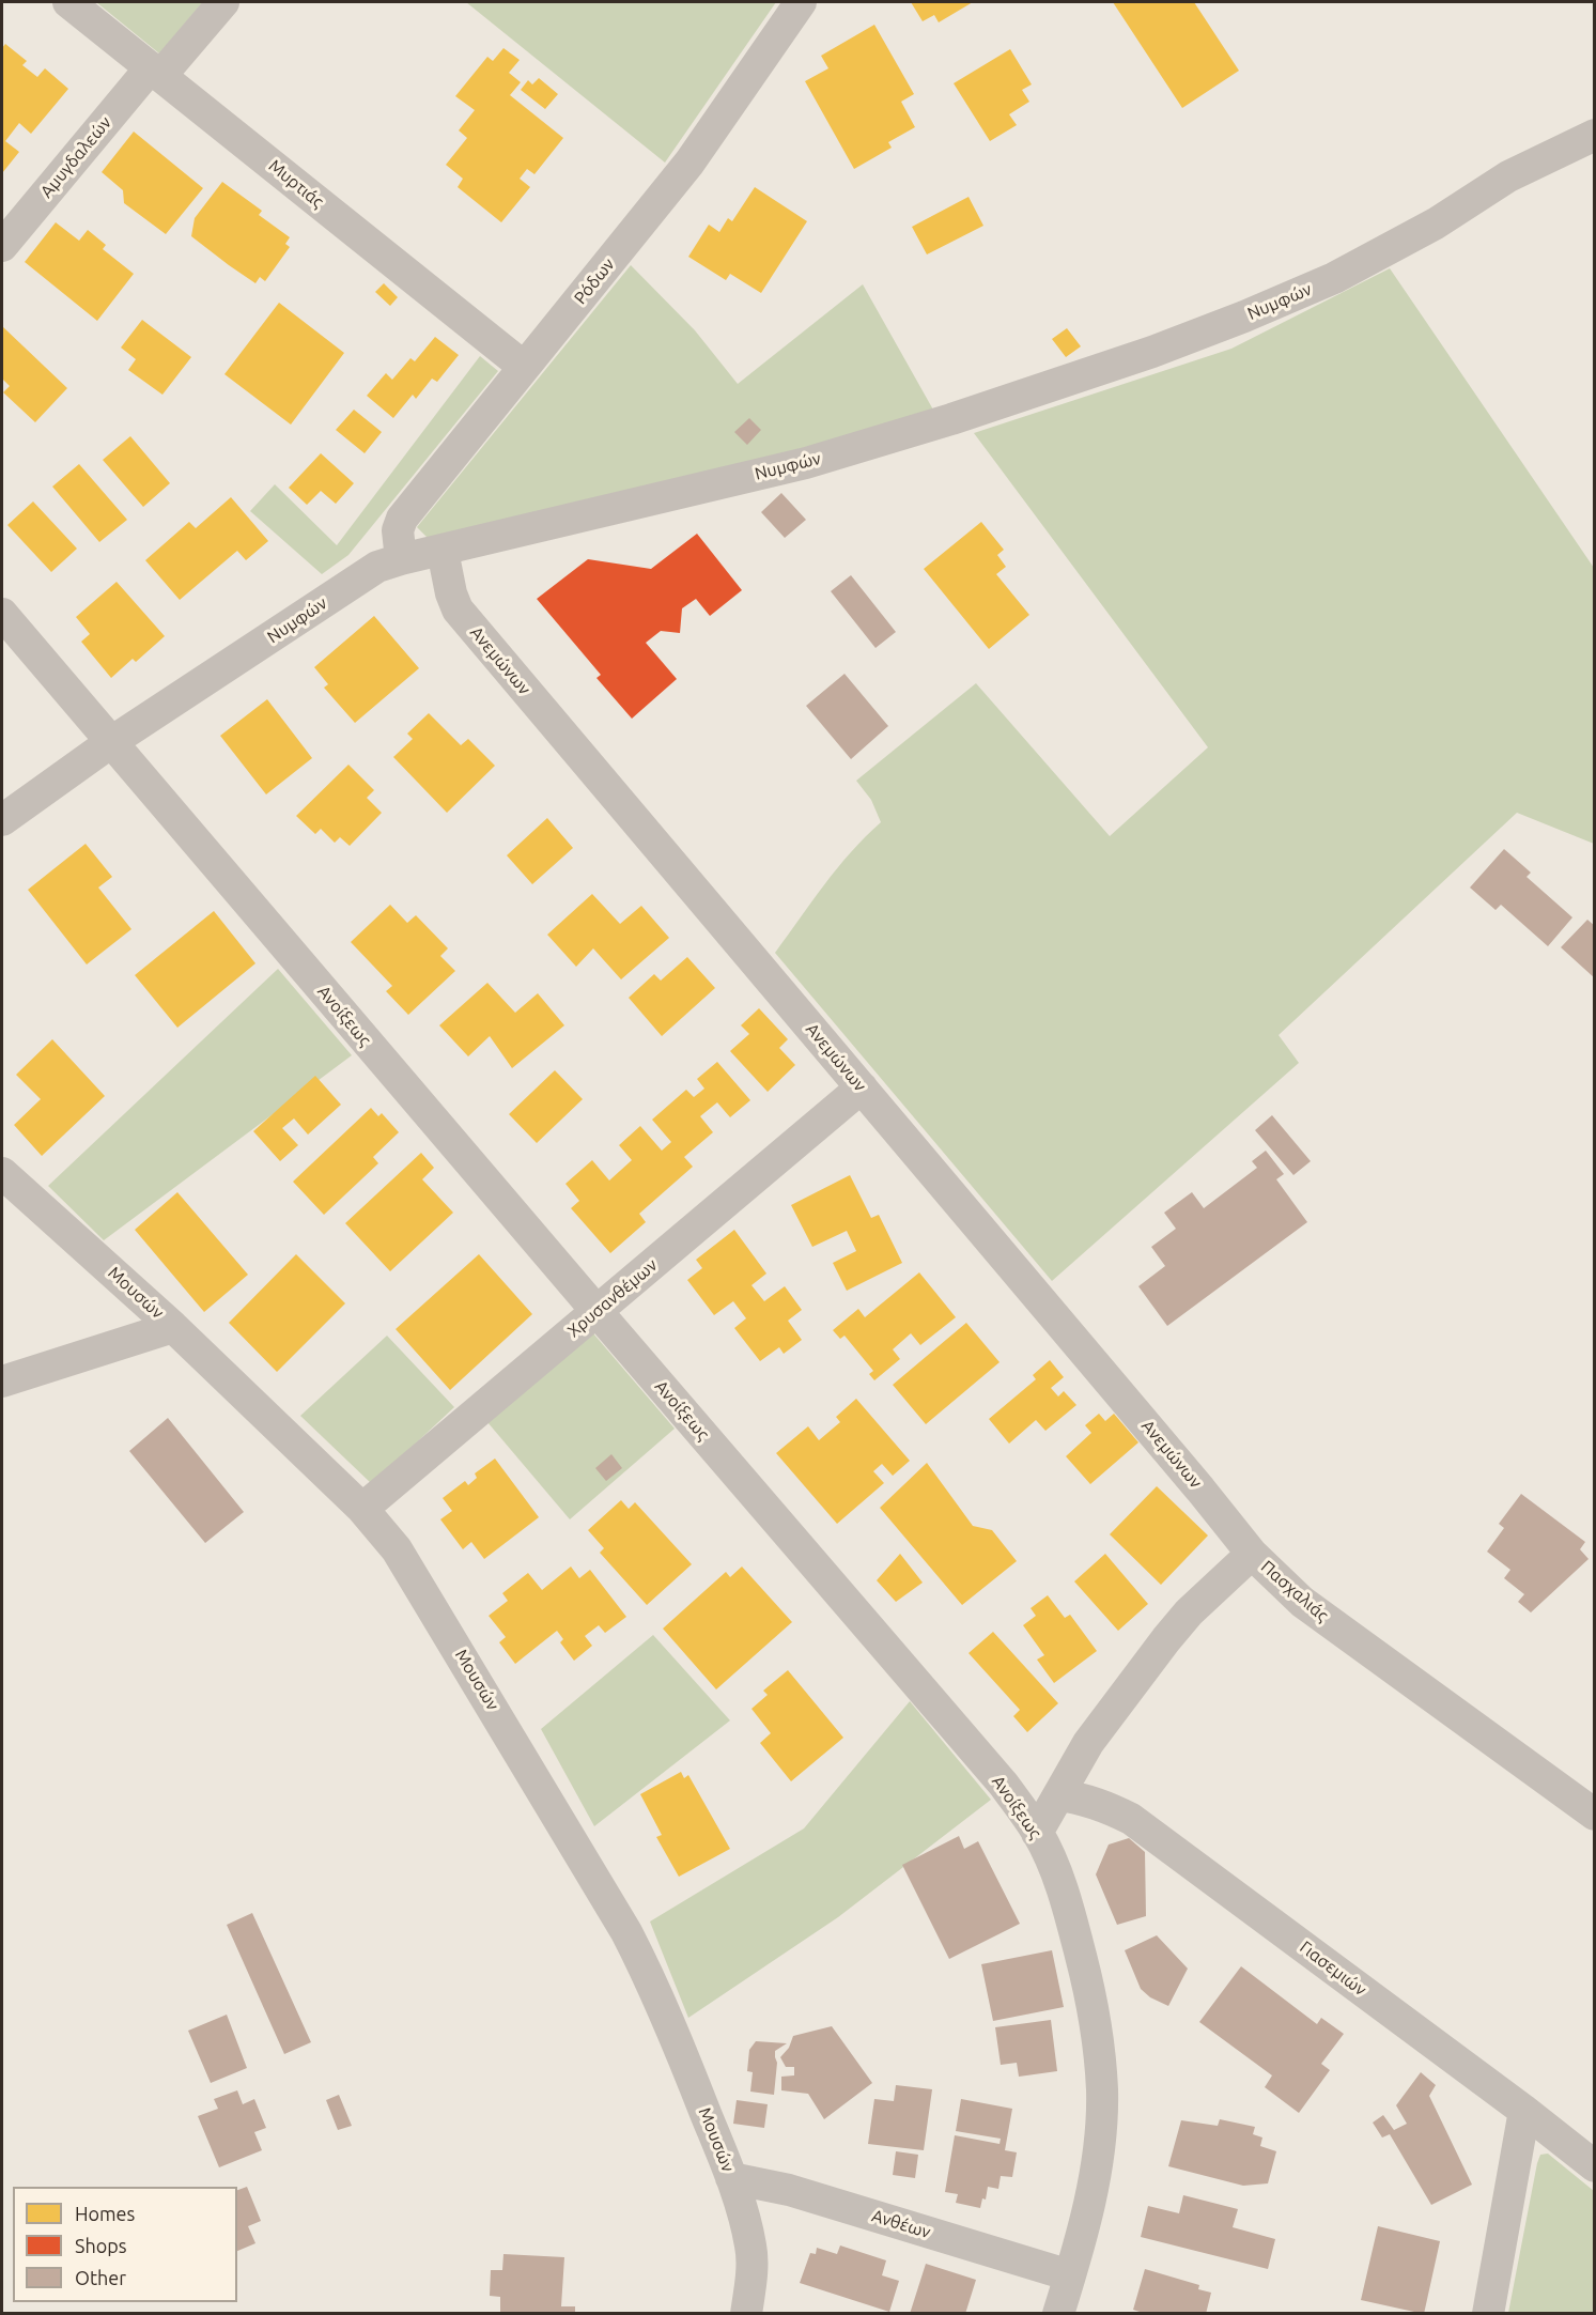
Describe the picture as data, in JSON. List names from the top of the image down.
{
  "streets": {
    "street": [
      "Αμυγδαλεών",
      "Μυρτιάς",
      "Ρόδων",
      "Νυμφών",
      "Ανεμώνων",
      "Ανοίξεως",
      "Μουσών",
      "Χρυσανθέμων",
      "Πασχαλιάς",
      "Γιασεμιών",
      "Ανθέων"
    ]
  },
  "crossings": [
    ["Αμυγδαλεών", "Μυρτιάς"],
    ["Μυρτιάς", "Ρόδων"],
    ["Ρόδων", "Νυμφών"],
    ["Νυμφών", "Ανεμώνων"],
    ["Νυμφών", "Ανοίξεως"],
    ["Ανεμώνων", "Χρυσανθέμων"],
    ["Ανεμώνων", "Πασχαλιάς"],
    ["Ανοίξεως", "Χρυσανθέμων"],
    ["Ανοίξεως", "Πασχαλιάς"],
    ["Ανοίξεως", "Ανθέων"],
    ["Μουσών", "Χρυσανθέμων"],
    ["Μουσών", "Ανθέων"],
    ["Πασχαλιάς", "Γιασεμιών"]
  ],
  "legend": ["Homes", "Shops", "Other"]
}
